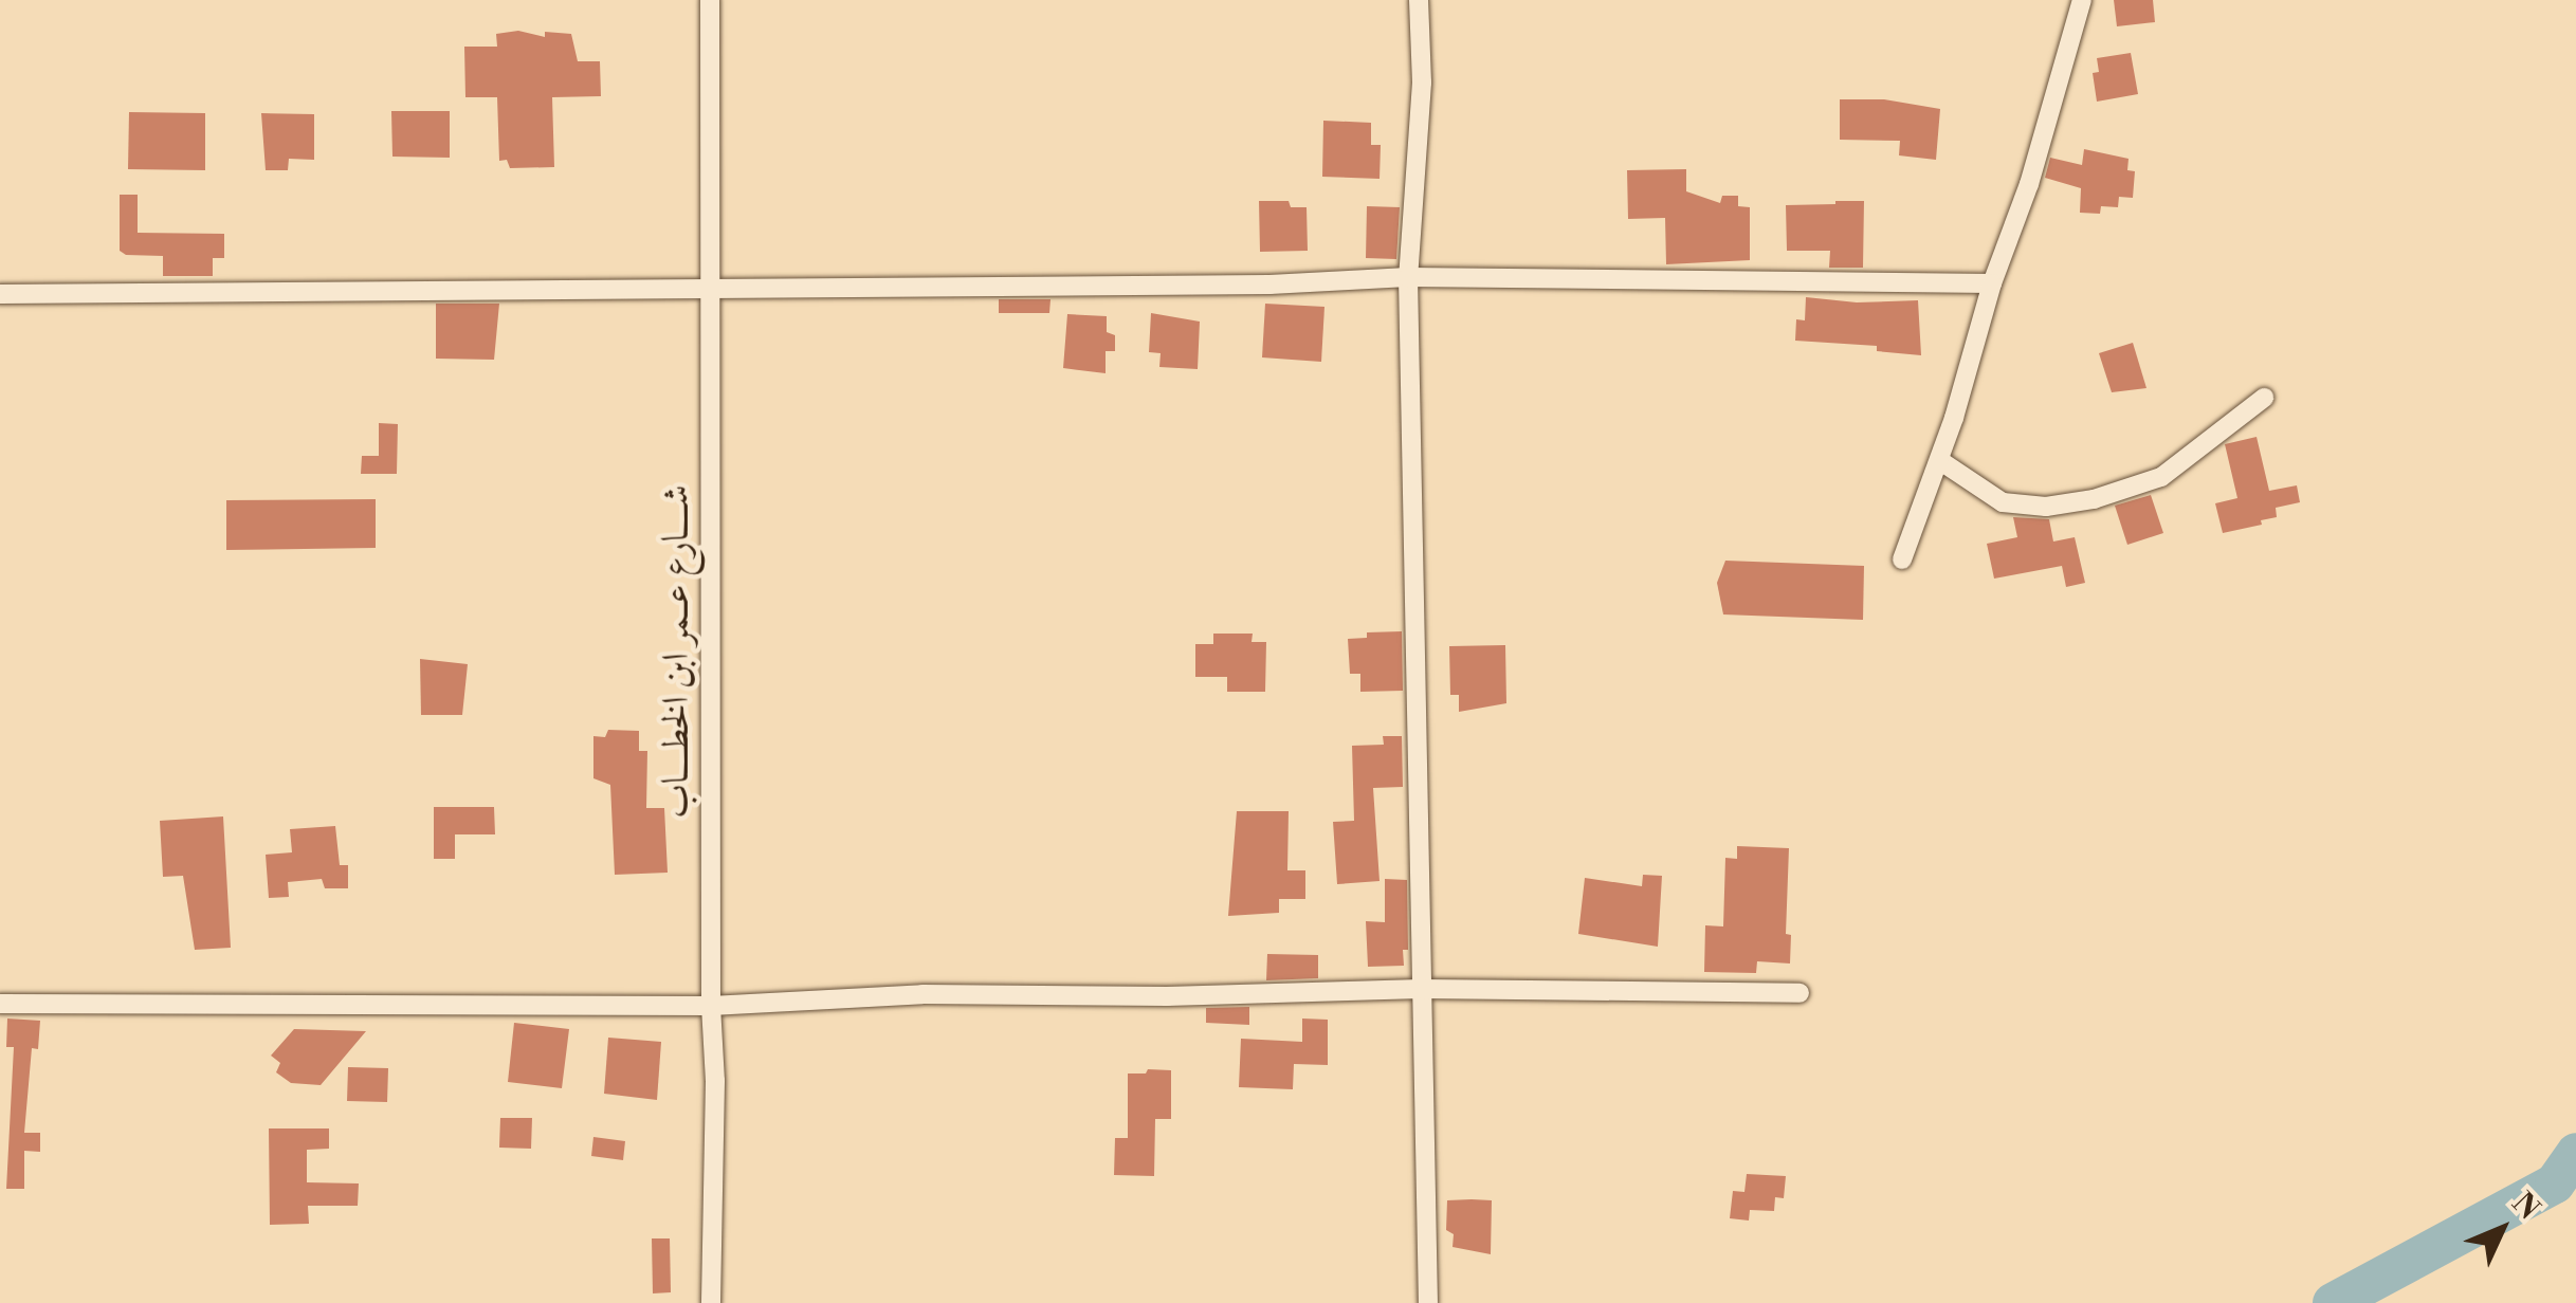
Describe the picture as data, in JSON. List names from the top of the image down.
{
  "streets": {
    "street": ["شــــارع عــمر ابن الخطــــاب"]
  },
  "north": "top right"
}
